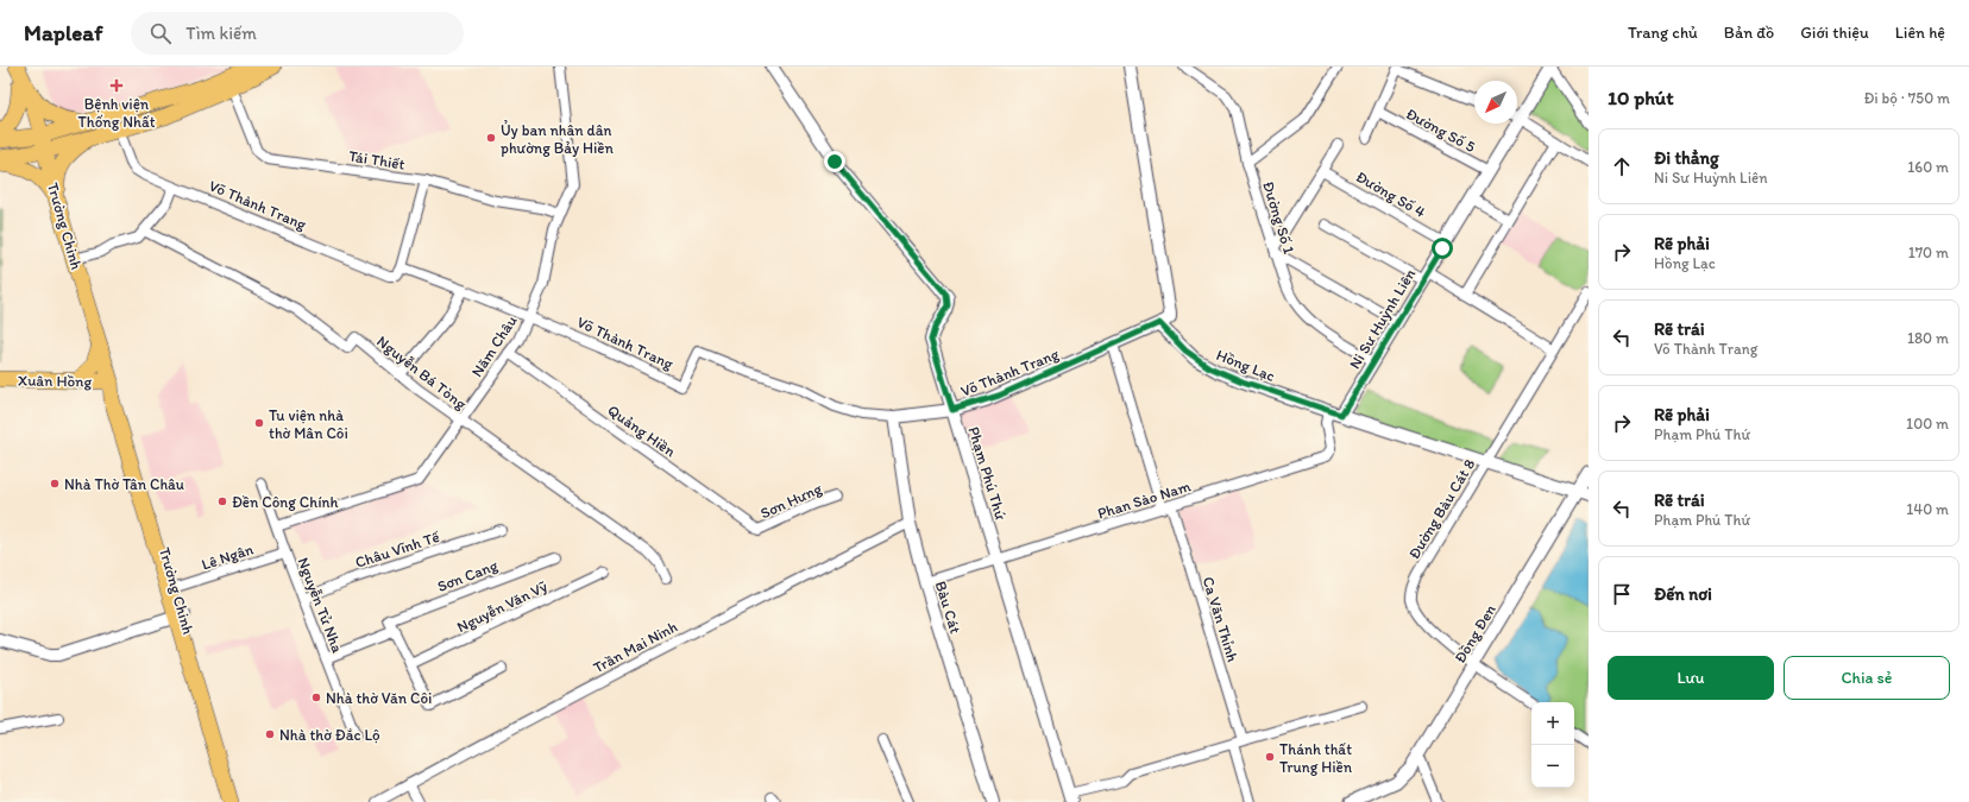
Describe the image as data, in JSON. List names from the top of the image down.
{
  "streets": {
    "main road": ["Trường Chinh", "Xuân Hồng"],
    "street": [
      "Đường Số 5",
      "Tái Thiết",
      "Đường Số 4",
      "Võ Thành Trang",
      "Đường Số 1",
      "Ni Sư Huỳnh Liên",
      "Năm Châu",
      "Hồng Lạc",
      "Nguyễn Bá Tòng",
      "Quảng Hiền",
      "Phạm Phú Thứ",
      "Phan Sào Nam",
      "Sơn Hưng",
      "Đường Bàu Cát 8",
      "Châu Vĩnh Tế",
      "Lê Ngân",
      "Sơn Cang",
      "Nguyễn Tử Nha",
      "Nguyễn Văn Vỹ",
      "Bàu Cát",
      "Ca Văn Thỉnh",
      "Đồng Đen",
      "Trần Mai Ninh"
    ]
  },
  "crossings": [
    ["Đường Số 5", "Ni Sư Huỳnh Liên"],
    ["Tái Thiết", "Năm Châu"],
    ["Đường Số 4", "Ni Sư Huỳnh Liên"],
    ["Võ Thành Trang", "Năm Châu"],
    ["Võ Thành Trang", "Hồng Lạc"],
    ["Võ Thành Trang", "Phạm Phú Thứ"],
    ["Võ Thành Trang", "Bàu Cát"],
    ["Võ Thành Trang", "Ca Văn Thỉnh"],
    ["Đường Số 1", "Ni Sư Huỳnh Liên"],
    ["Trường Chinh", "Xuân Hồng"],
    ["Trường Chinh", "Lê Ngân"],
    ["Ni Sư Huỳnh Liên", "Hồng Lạc"],
    ["Năm Châu", "Nguyễn Bá Tòng"],
    ["Năm Châu", "Quảng Hiền"],
    ["Năm Châu", "Nguyễn Tử Nha"],
    ["Hồng Lạc", "Phan Sào Nam"],
    ["Hồng Lạc", "Đường Bàu Cát 8"],
    ["Hồng Lạc", "Đồng Đen"],
    ["Quảng Hiền", "Sơn Hưng"],
    ["Phạm Phú Thứ", "Phan Sào Nam"],
    ["Phan Sào Nam", "Bàu Cát"],
    ["Phan Sào Nam", "Ca Văn Thỉnh"],
    ["Đường Bàu Cát 8", "Đồng Đen"],
    ["Châu Vĩnh Tế", "Nguyễn Tử Nha"],
    ["Lê Ngân", "Nguyễn Tử Nha"],
    ["Bàu Cát", "Trần Mai Ninh"]
  ],
  "places": {
    "health": ["Bệnh viện Thống Nhất"],
    "other": [
      "Ủy ban nhân dân phường Bảy Hiền",
      "Tu viện nhà thờ Mân Côi",
      "Nhà Thờ Tân Châu",
      "Đền Công Chính",
      "Nhà thờ Văn Côi",
      "Nhà thờ Đắc Lộ",
      "Thánh thất Trung Hiền"
    ]
  },
  "north": "bottom left",
  "page": {
    "header": "Mapleaf",
    "search": "Tìm kiếm",
    "nav": [
      "Trang chủ",
      "Bản đồ",
      "Giới thiệu",
      "Liên hệ"
    ],
    "heading": ["10 phút", "Đi bộ · 750 m"],
    "list": [
      ["Đi thẳng", "Ni Sư Huỳnh Liên", "160 m"],
      ["Rẽ phải", "Hồng Lạc", "170 m"],
      ["Rẽ trái", "Võ Thành Trang", "180 m"],
      ["Rẽ phải", "Phạm Phú Thứ", "100 m"],
      ["Rẽ trái", "Phạm Phú Thứ", "140 m"],
      "Đến nơi"
    ],
    "buttons": ["Lưu", "Chia sẻ"],
    "map_buttons": ["+", "−"]
  }
}
